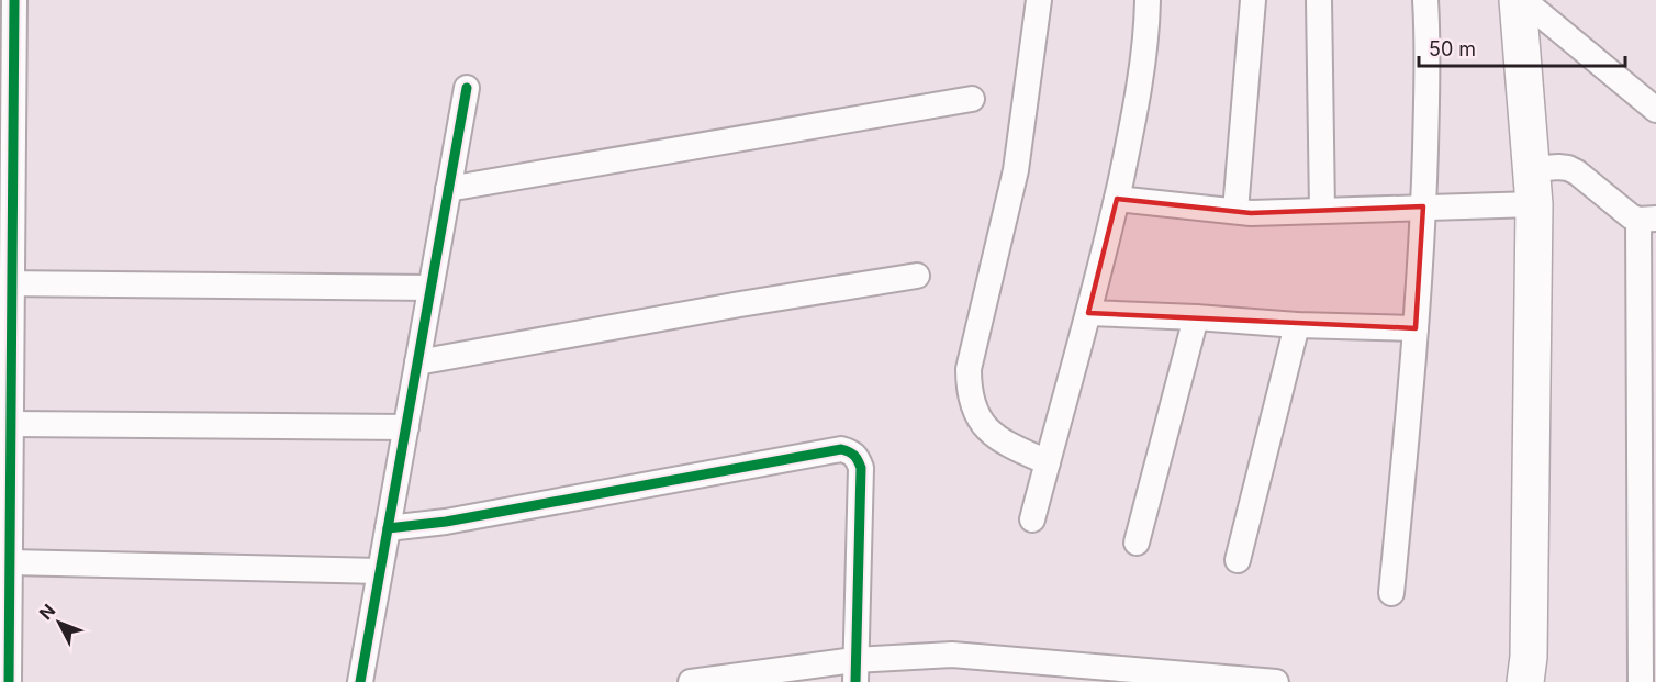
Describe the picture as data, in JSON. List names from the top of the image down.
{
  "scale_bar": "50 m",
  "north": "top left"
}
